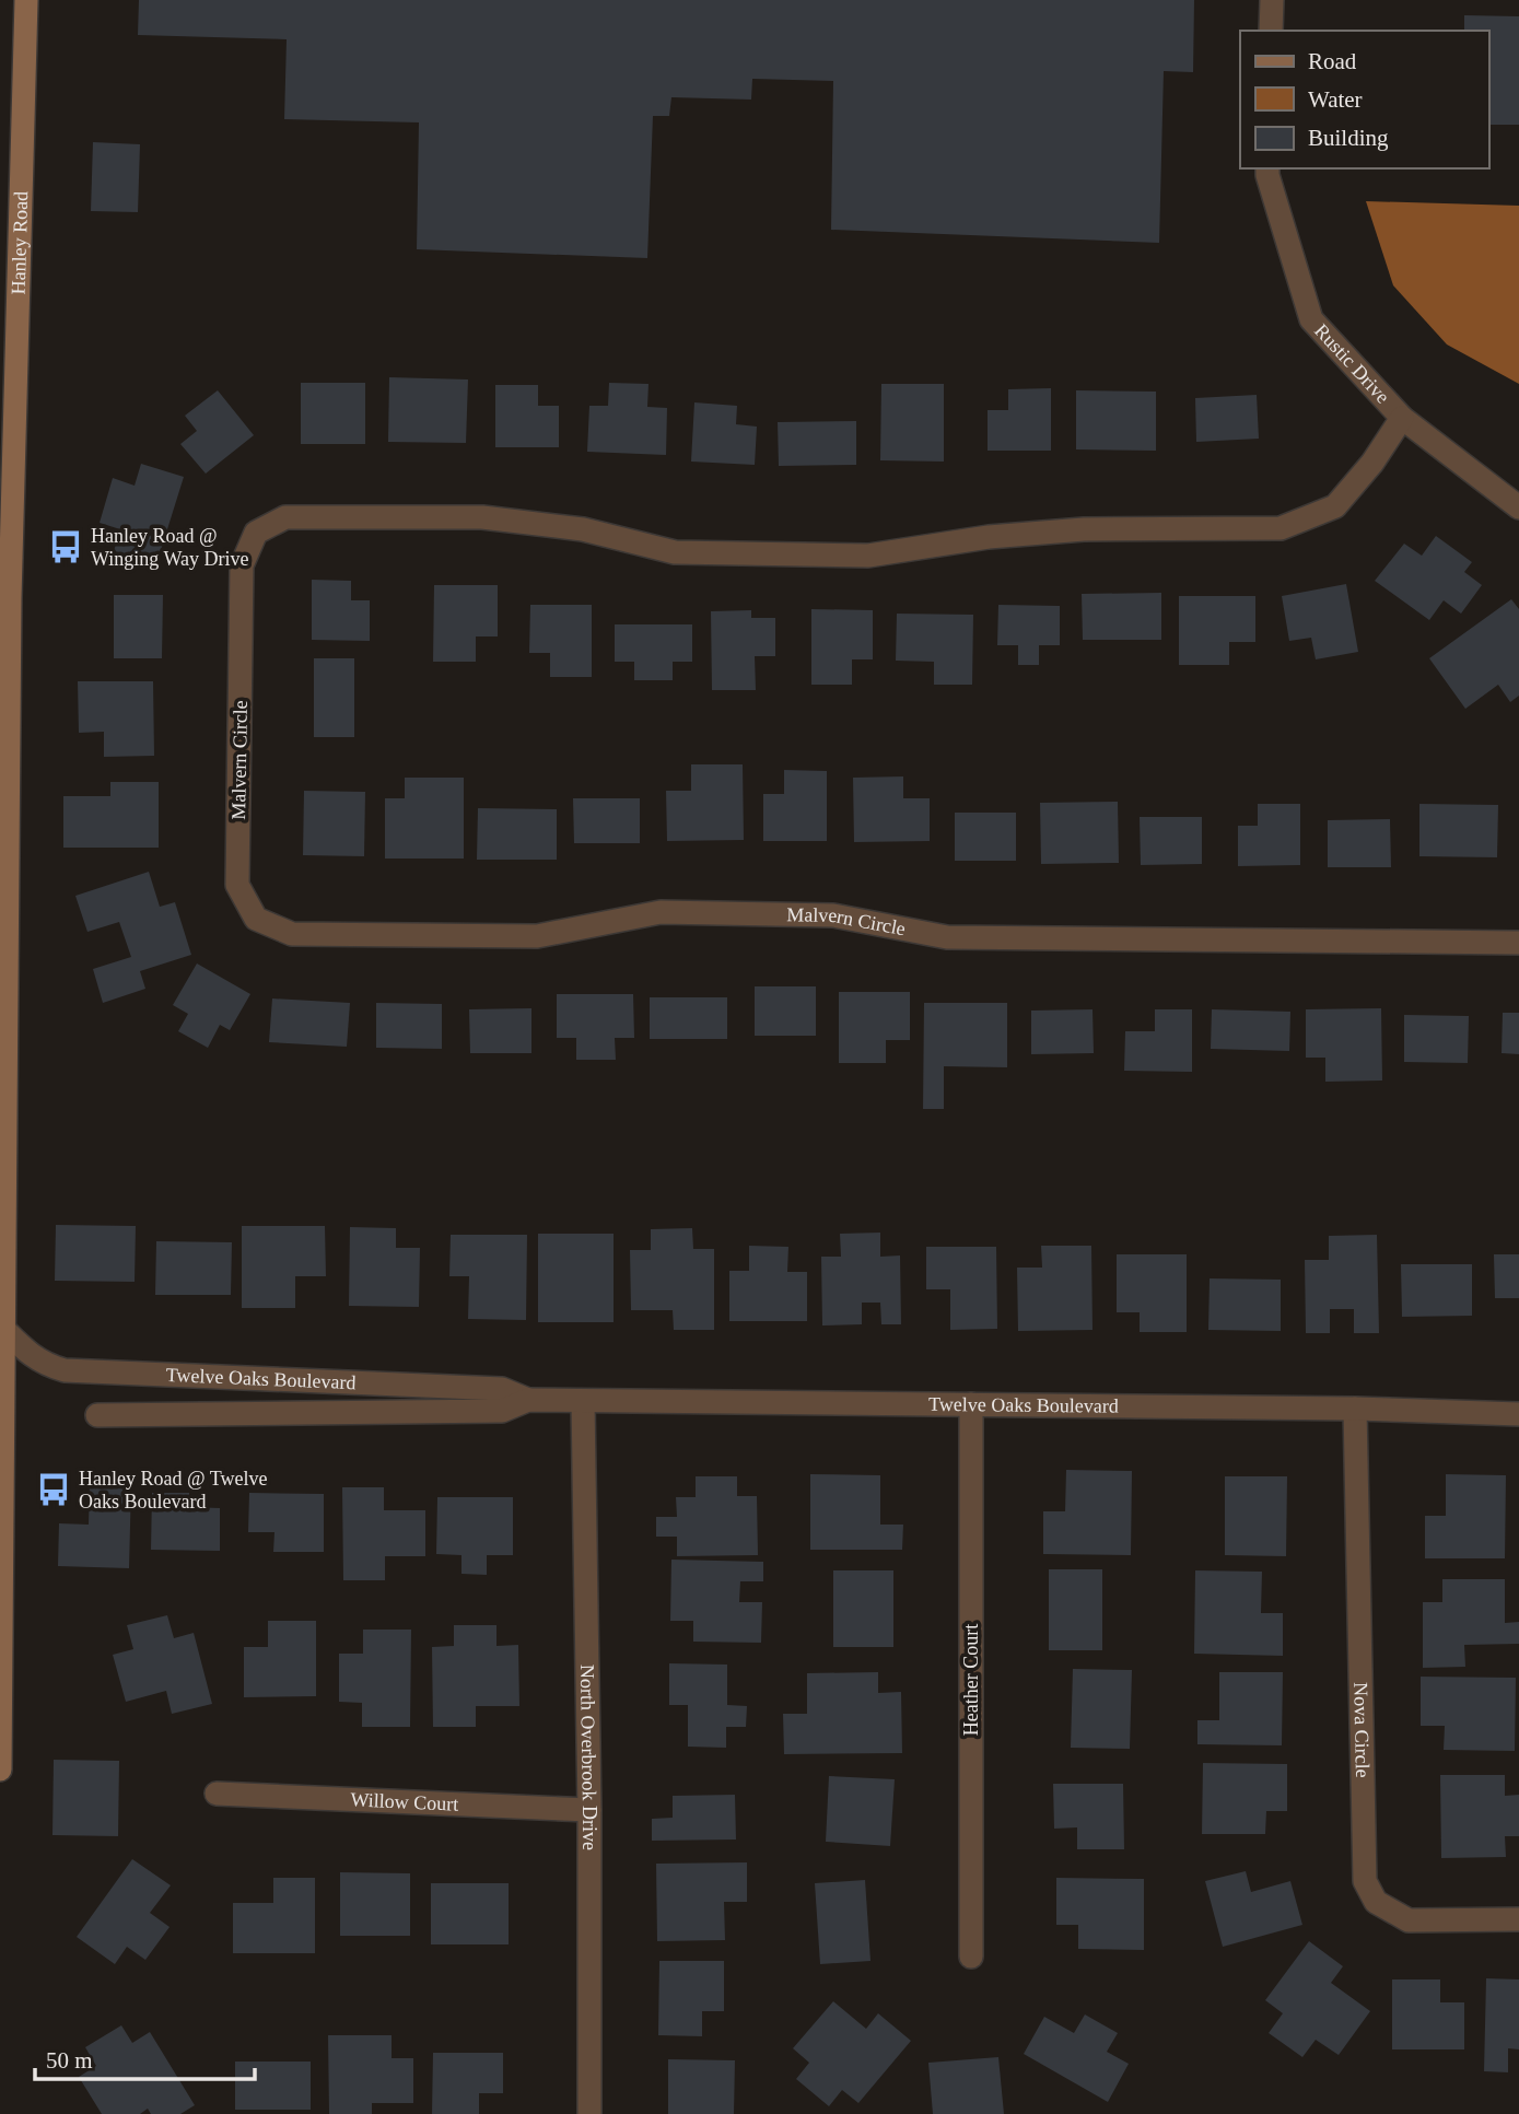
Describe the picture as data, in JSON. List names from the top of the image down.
{
  "streets": {
    "main road": ["Hanley Road"],
    "street": [
      "Rustic Drive",
      "Malvern Circle",
      "Twelve Oaks Boulevard",
      "Heather Court",
      "Nova Circle",
      "North Overbrook Drive",
      "Willow Court"
    ]
  },
  "crossings": [
    ["Hanley Road", "Twelve Oaks Boulevard"],
    ["Rustic Drive", "Malvern Circle"],
    ["Twelve Oaks Boulevard", "Heather Court"],
    ["Twelve Oaks Boulevard", "Nova Circle"],
    ["Twelve Oaks Boulevard", "North Overbrook Drive"],
    ["North Overbrook Drive", "Willow Court"]
  ],
  "places": {
    "bus stop": ["Hanley Road @ Winging Way Drive", "Hanley Road @ Twelve Oaks Boulevard"]
  },
  "legend": ["Road", "Water", "Building"],
  "scale_bar": "50 m"
}
